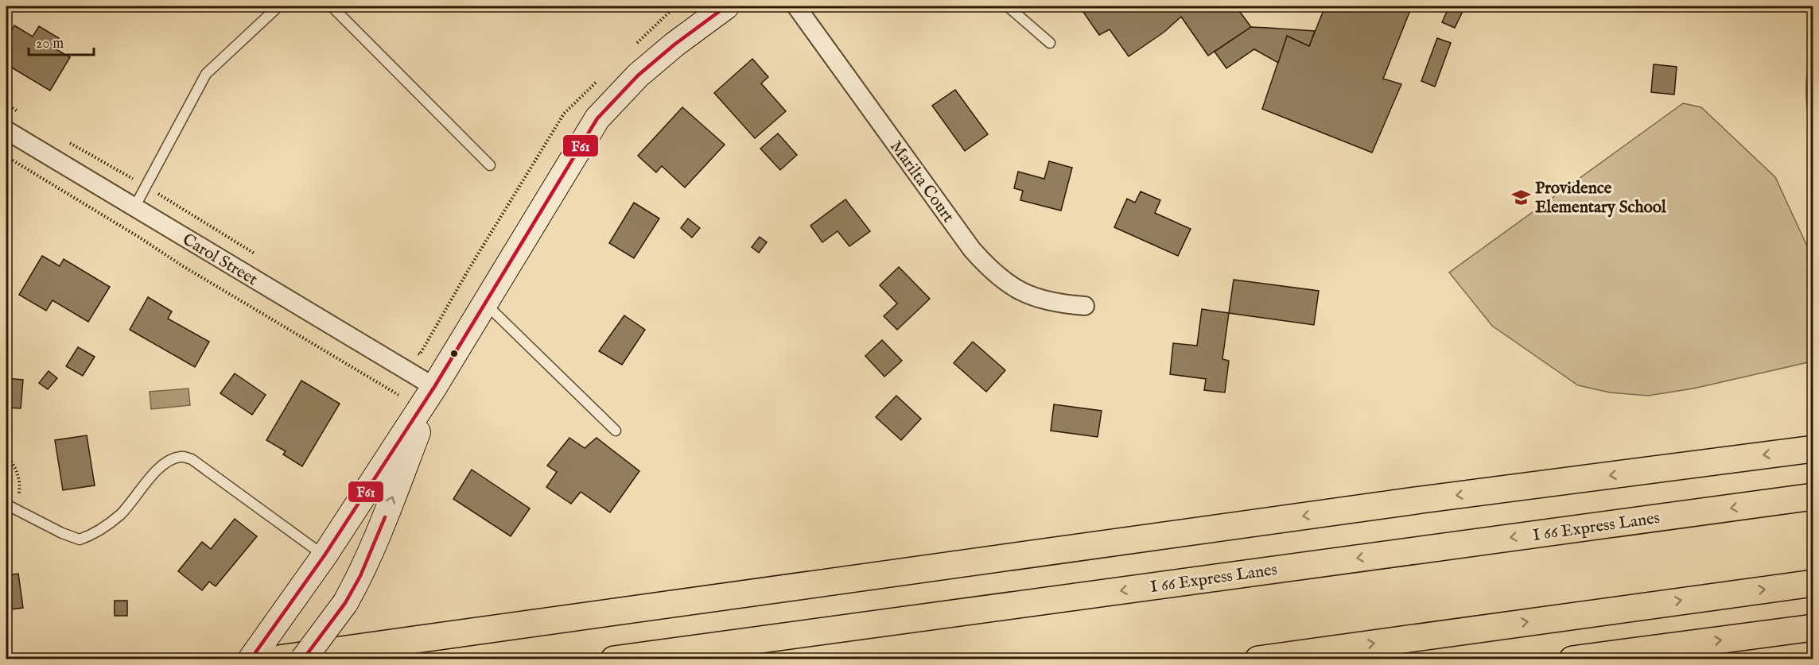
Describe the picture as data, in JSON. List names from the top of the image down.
{
  "streets": {
    "highway": ["I 66 Express Lanes"],
    "street": ["Marilta Court", "Carol Street"]
  },
  "places": {
    "school or university": ["Providence Elementary School"]
  },
  "lines": ["transit line F61"],
  "scale_bar": "20 m"
}
